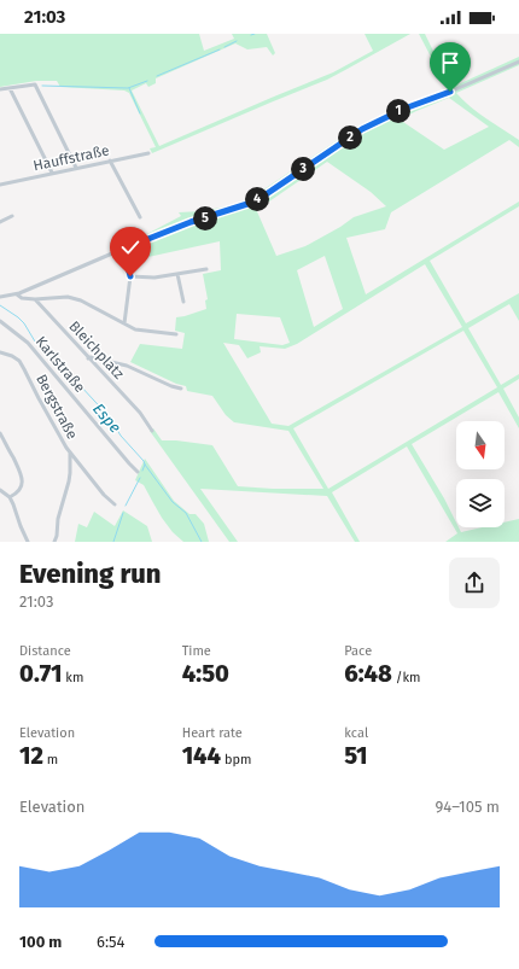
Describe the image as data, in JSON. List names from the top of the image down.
{
  "streets": {
    "street": [
      "Hauffstraße",
      "Bleichplatz",
      "Karlstraße",
      "Bergstraße"
    ]
  },
  "water": ["Espe"],
  "north": "bottom",
  "page": {
    "status": "21:03",
    "pins": [
      "1",
      "2",
      "3",
      "4",
      "5"
    ],
    "heading": ["Evening run", "21:03"],
    "stats": [
      ["Distance", "0.71 km"],
      ["Time", "4:50"],
      ["Pace", "6:48 /km"],
      ["Elevation", "12 m"],
      ["Heart rate", "144 bpm"],
      ["kcal", "51"]
    ],
    "chart": ["Elevation", "94–105 m"],
    "list": [
      {
        "name": "100 m",
        "note": "6:54"
      }
    ]
  }
}
